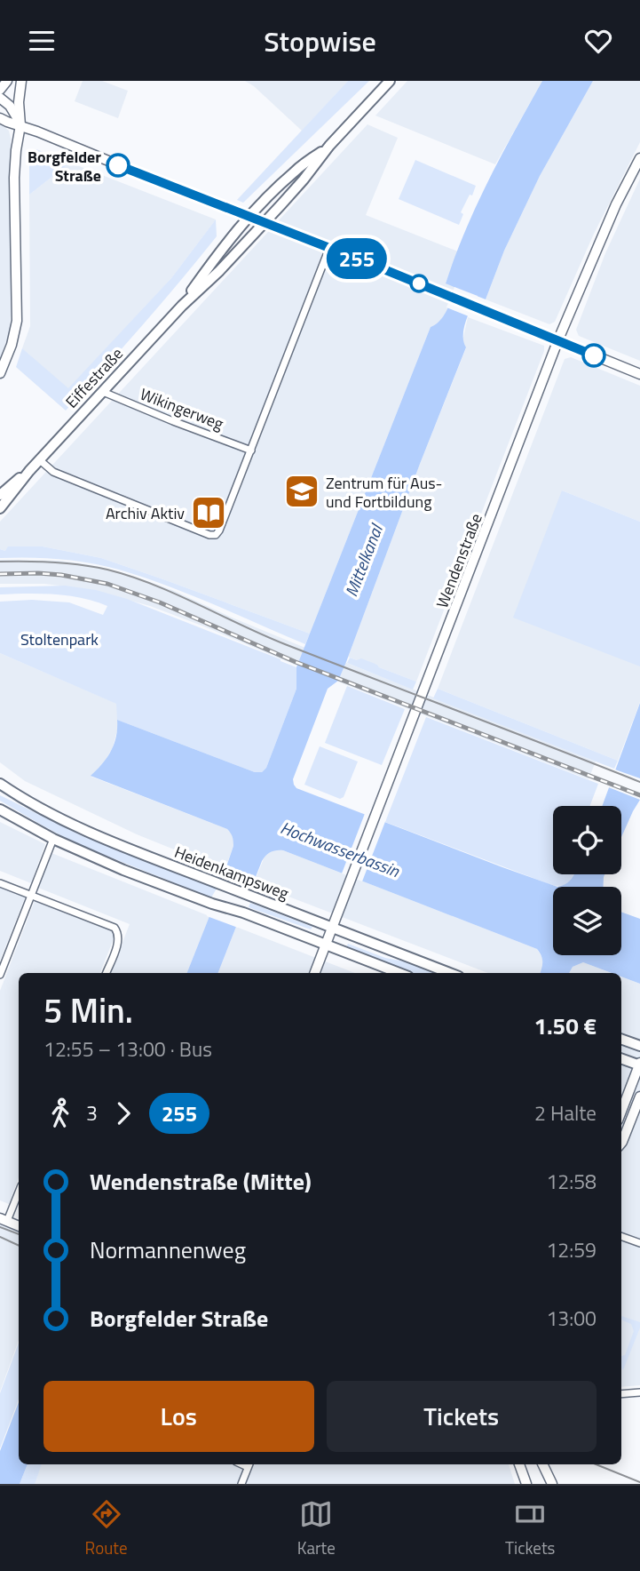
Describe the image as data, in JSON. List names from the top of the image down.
{
  "streets": {
    "main road": ["Eiffestraße", "Heidenkampsweg"],
    "street": ["Wikingerweg", "Wendenstraße"]
  },
  "crossings": [
    ["Eiffestraße", "Wikingerweg"],
    ["Wendenstraße", "Heidenkampsweg"]
  ],
  "water": ["Mittelkanal", "Hochwasserbassin"],
  "parks": ["Stoltenpark"],
  "places": {
    "other": ["Borgfelder Straße"],
    "school or university": ["Zentrum für Aus- und Fortbildung"],
    "library": ["Archiv Aktiv"]
  },
  "lines": ["bus line 255"],
  "page": {
    "header": "Stopwise",
    "on_map": "255",
    "heading": ["5 Min.", "12:55 – 13:00 · Bus", "1.50 €"],
    "legs": ["3", "255", "2 Halte"],
    "list": [
      {
        "name": "Wendenstraße (Mitte)",
        "value": "12:58"
      },
      {
        "name": "Normannenweg",
        "value": "12:59"
      },
      {
        "name": "Borgfelder Straße",
        "value": "13:00"
      }
    ],
    "buttons": ["Los", "Tickets"],
    "tabs": ["Route", "Karte", "Tickets"]
  }
}
